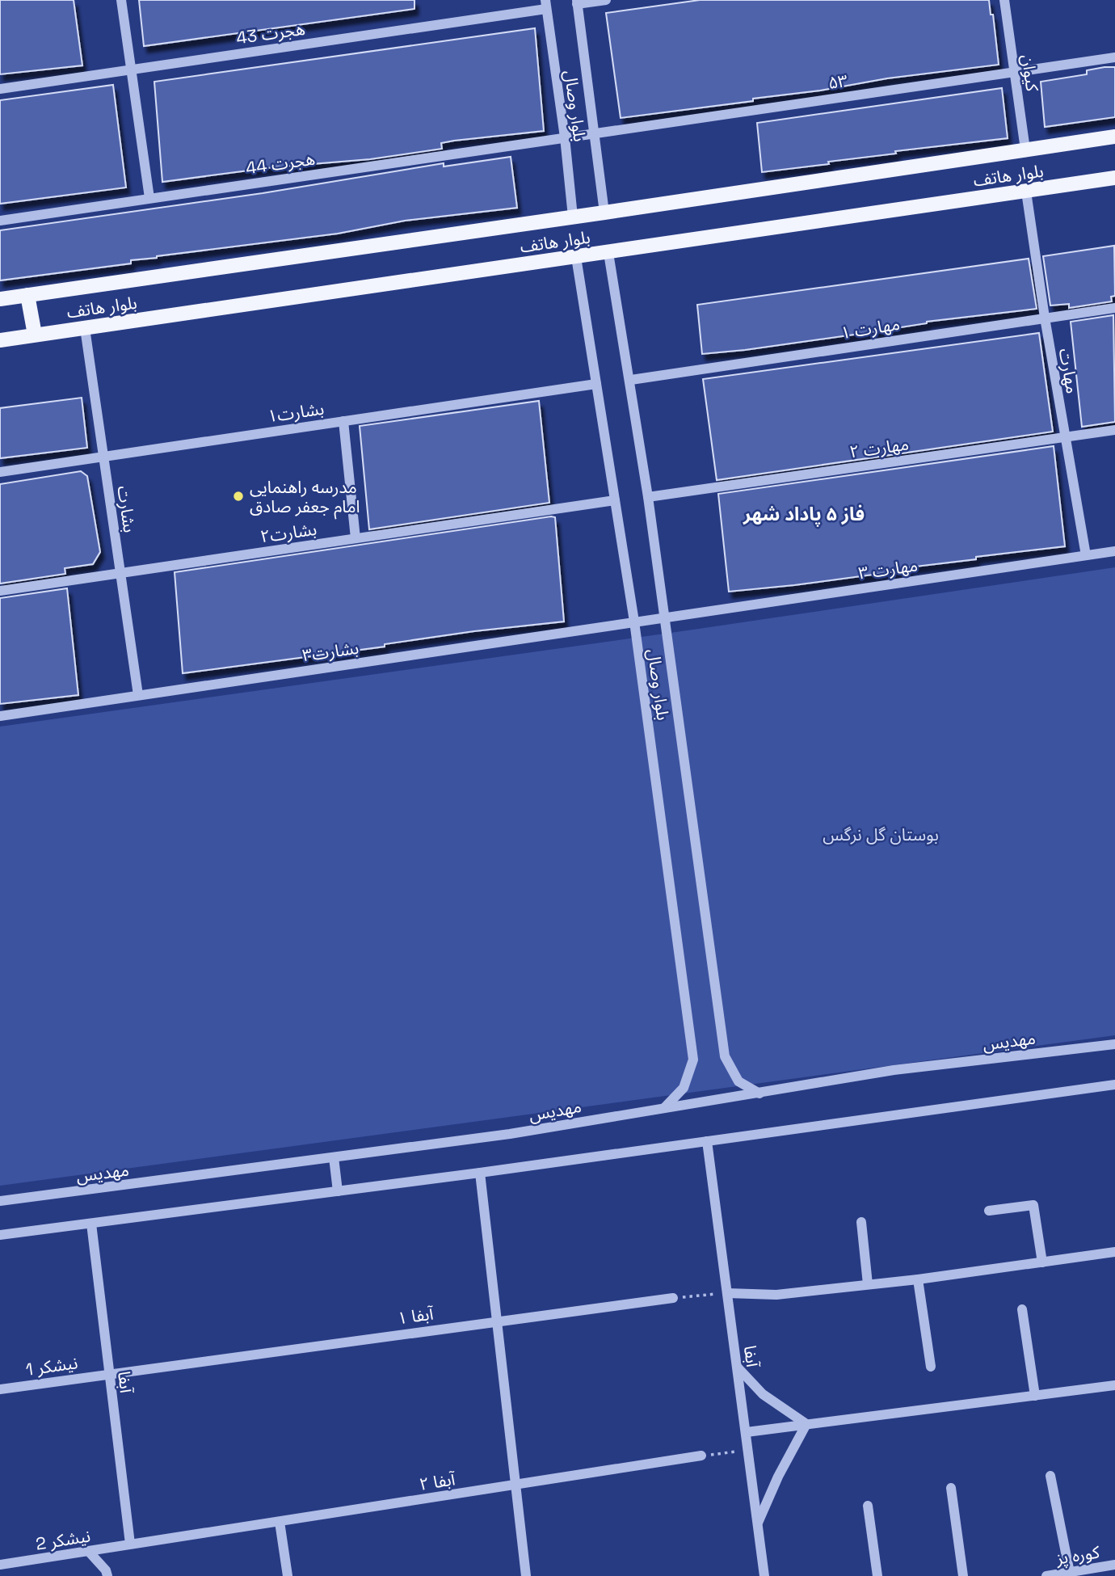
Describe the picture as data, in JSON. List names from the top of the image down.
{
  "streets": {
    "main road": ["بلوار هاتف"],
    "street": [
      "هجرت 43",
      "کیوان",
      "۵۳",
      "بلوار وصال",
      "هجرت 44",
      "مهارت ۱",
      "مهارت",
      "بشارت۱",
      "مهارت ۲",
      "بشارت",
      "بشارت۲",
      "مهارت ۳",
      "بشارت۳",
      "مهدیس",
      "آبفا ۱",
      "آبفا",
      "نیشکر 1",
      "آبفا ۲",
      "نیشکر 2",
      "کوره پز"
    ]
  },
  "crossings": [
    ["هجرت 43", "بلوار وصال"],
    ["کیوان", "۵۳"],
    ["کیوان", "بلوار هاتف"],
    ["۵۳", "بلوار وصال"],
    ["۵۳", "هجرت 44"],
    ["بلوار وصال", "هجرت 44"],
    ["بلوار وصال", "بلوار هاتف"],
    ["بلوار وصال", "مهارت ۱"],
    ["بلوار وصال", "بشارت۱"],
    ["بلوار وصال", "مهارت ۲"],
    ["بلوار وصال", "بشارت۲"],
    ["بلوار وصال", "مهارت ۳"],
    ["بلوار وصال", "بشارت۳"],
    ["بلوار وصال", "مهدیس"],
    ["بلوار هاتف", "مهارت"],
    ["بلوار هاتف", "بشارت"],
    ["مهارت ۱", "مهارت"],
    ["مهارت", "مهارت ۲"],
    ["مهارت", "مهارت ۳"],
    ["بشارت۱", "بشارت"],
    ["بشارت", "بشارت۲"],
    ["بشارت", "بشارت۳"],
    ["مهارت ۳", "بشارت۳"],
    ["آبفا ۱", "آبفا"],
    ["آبفا ۱", "نیشکر 1"],
    ["آبفا", "نیشکر 1"],
    ["آبفا", "آبفا ۲"],
    ["آبفا", "نیشکر 2"],
    ["آبفا ۲", "نیشکر 2"]
  ],
  "districts": ["فاز ۵ پاداد شهر"],
  "parks": ["بوستان گل نرگس"],
  "places": ["مدرسه راهنمایی امام جعفر صادق"]
}
